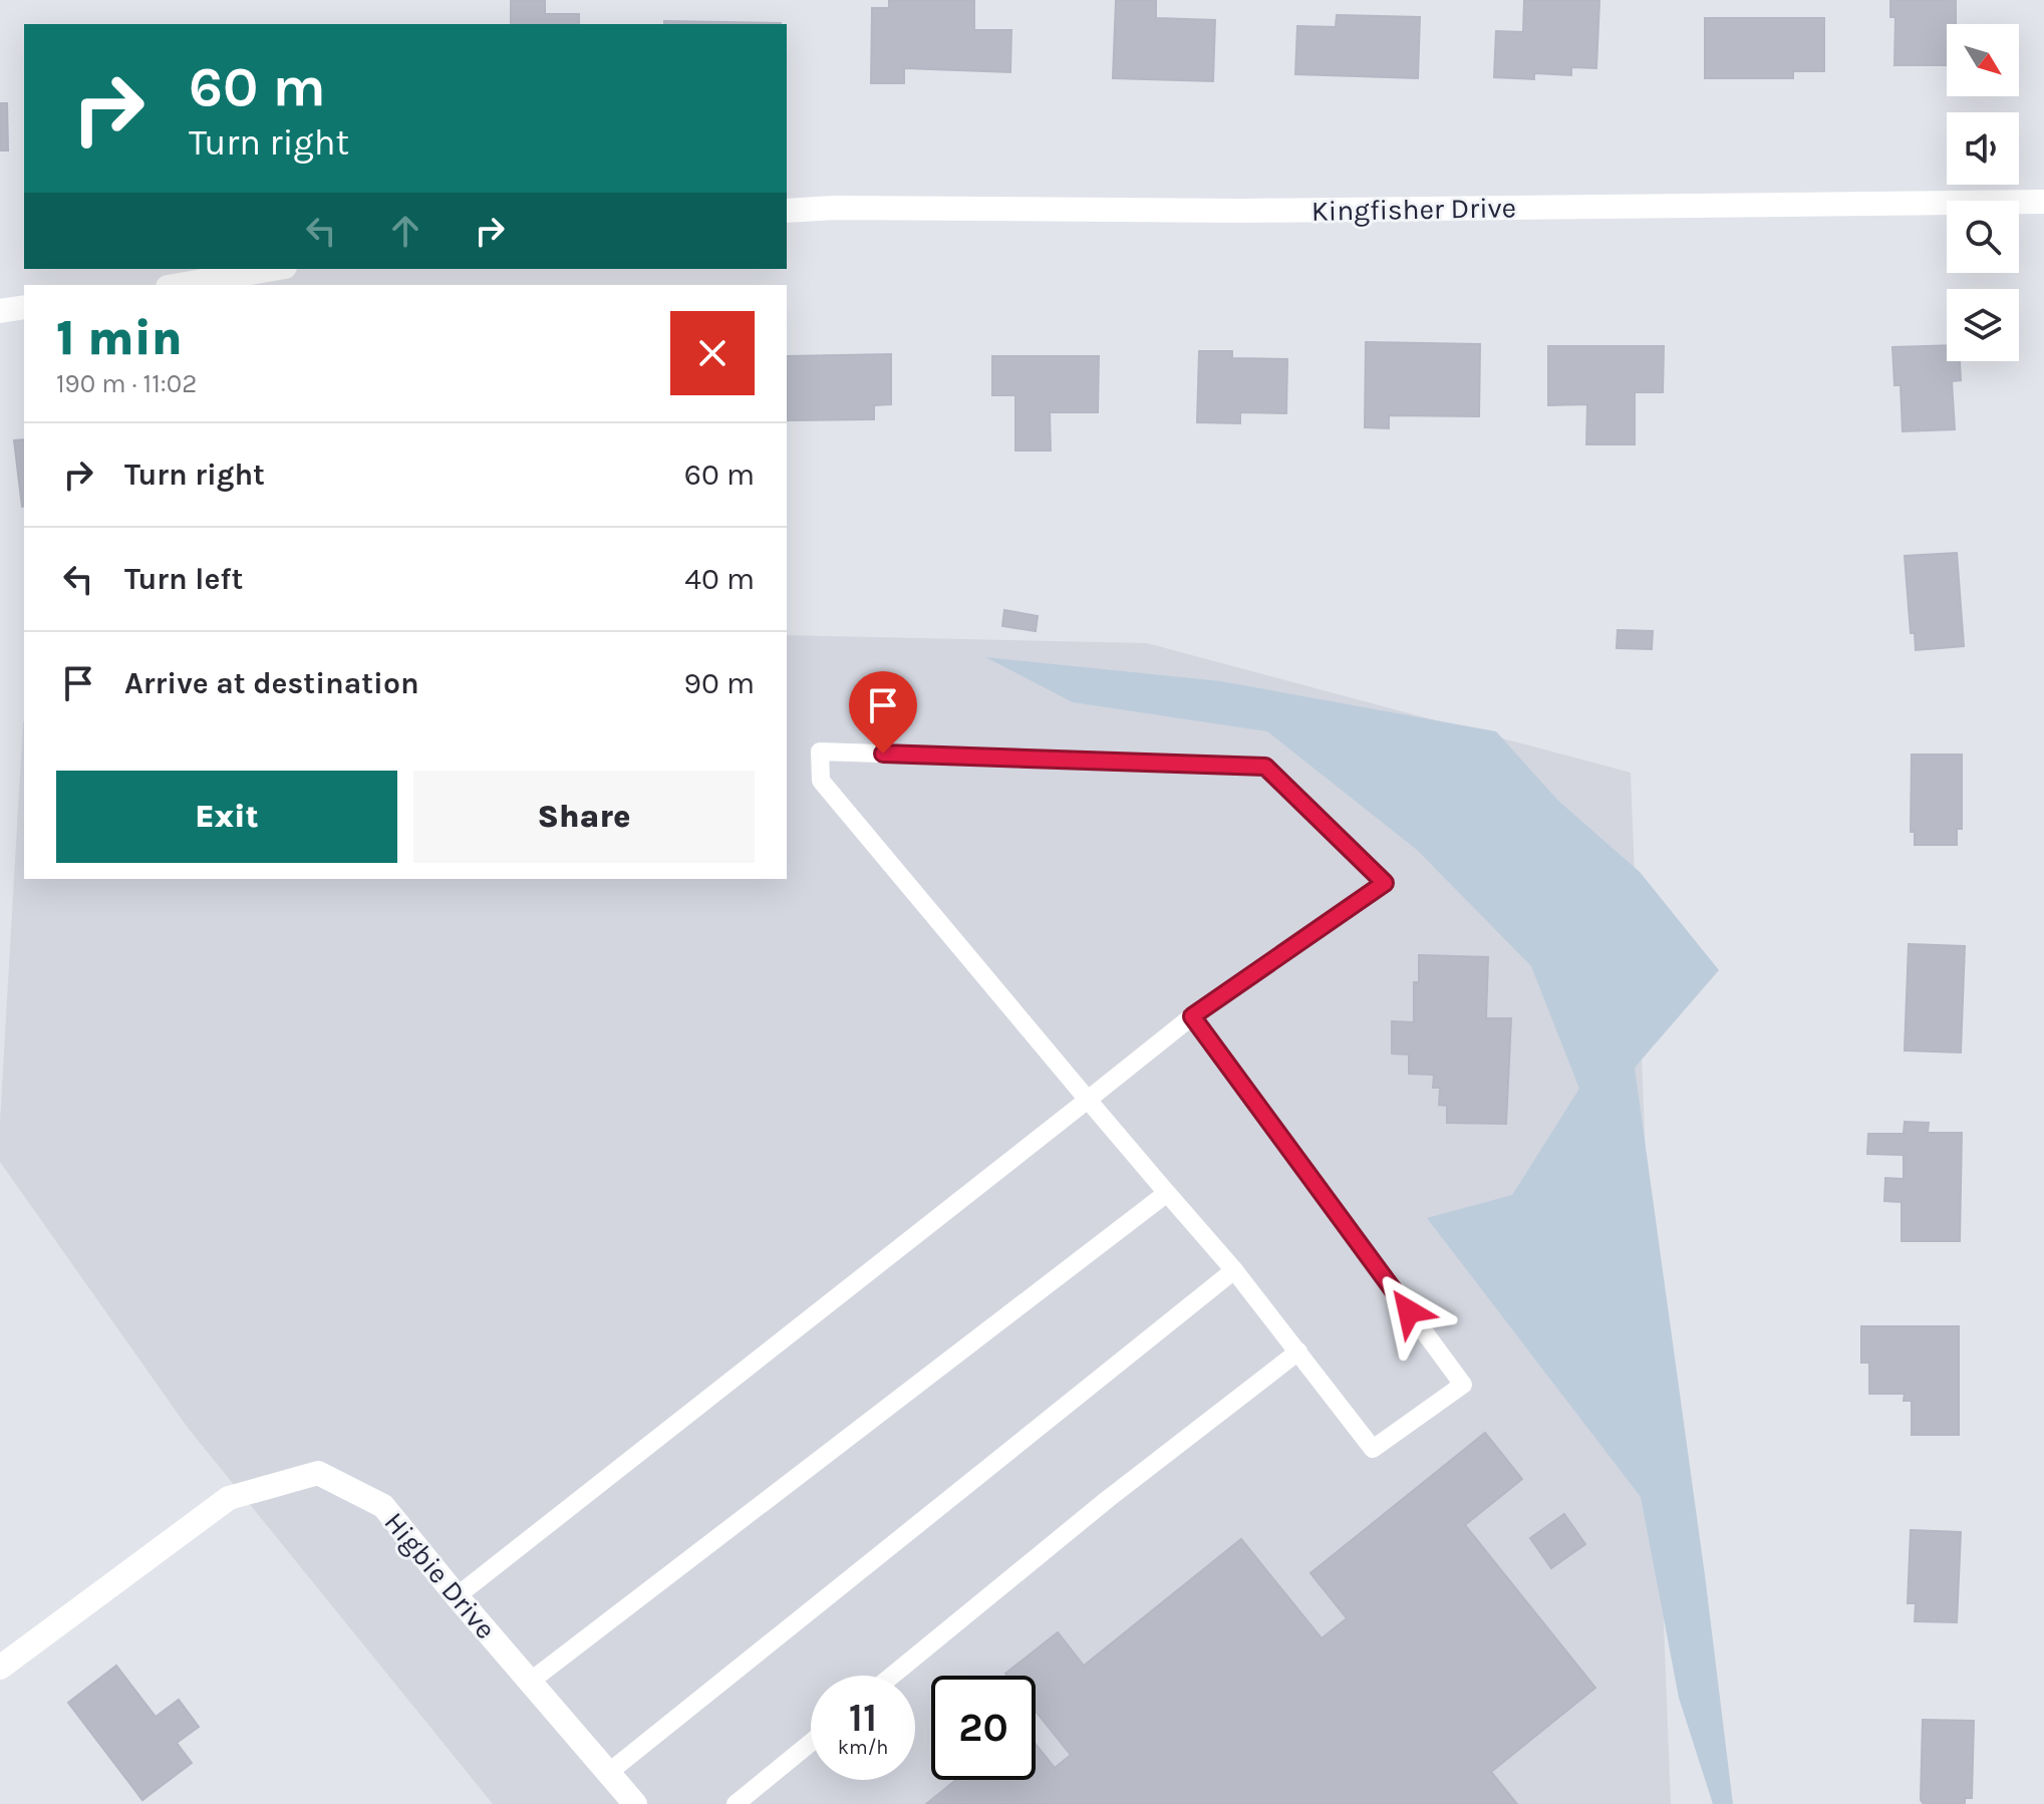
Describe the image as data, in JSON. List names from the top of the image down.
{
  "streets": {
    "street": ["Kingfisher Drive", "Higbie Drive"]
  },
  "north": "bottom right",
  "page": {
    "turn": ["60 m", "Turn right"],
    "heading": ["1 min", "190 m · 11:02"],
    "list": [
      {
        "name": "Turn right",
        "value": "60 m"
      },
      {
        "name": "Turn left",
        "value": "40 m"
      },
      {
        "name": "Arrive at destination",
        "value": "90 m"
      }
    ],
    "buttons": ["Exit", "Share"],
    "speed": "11 km/h",
    "limit": "20"
  }
}
